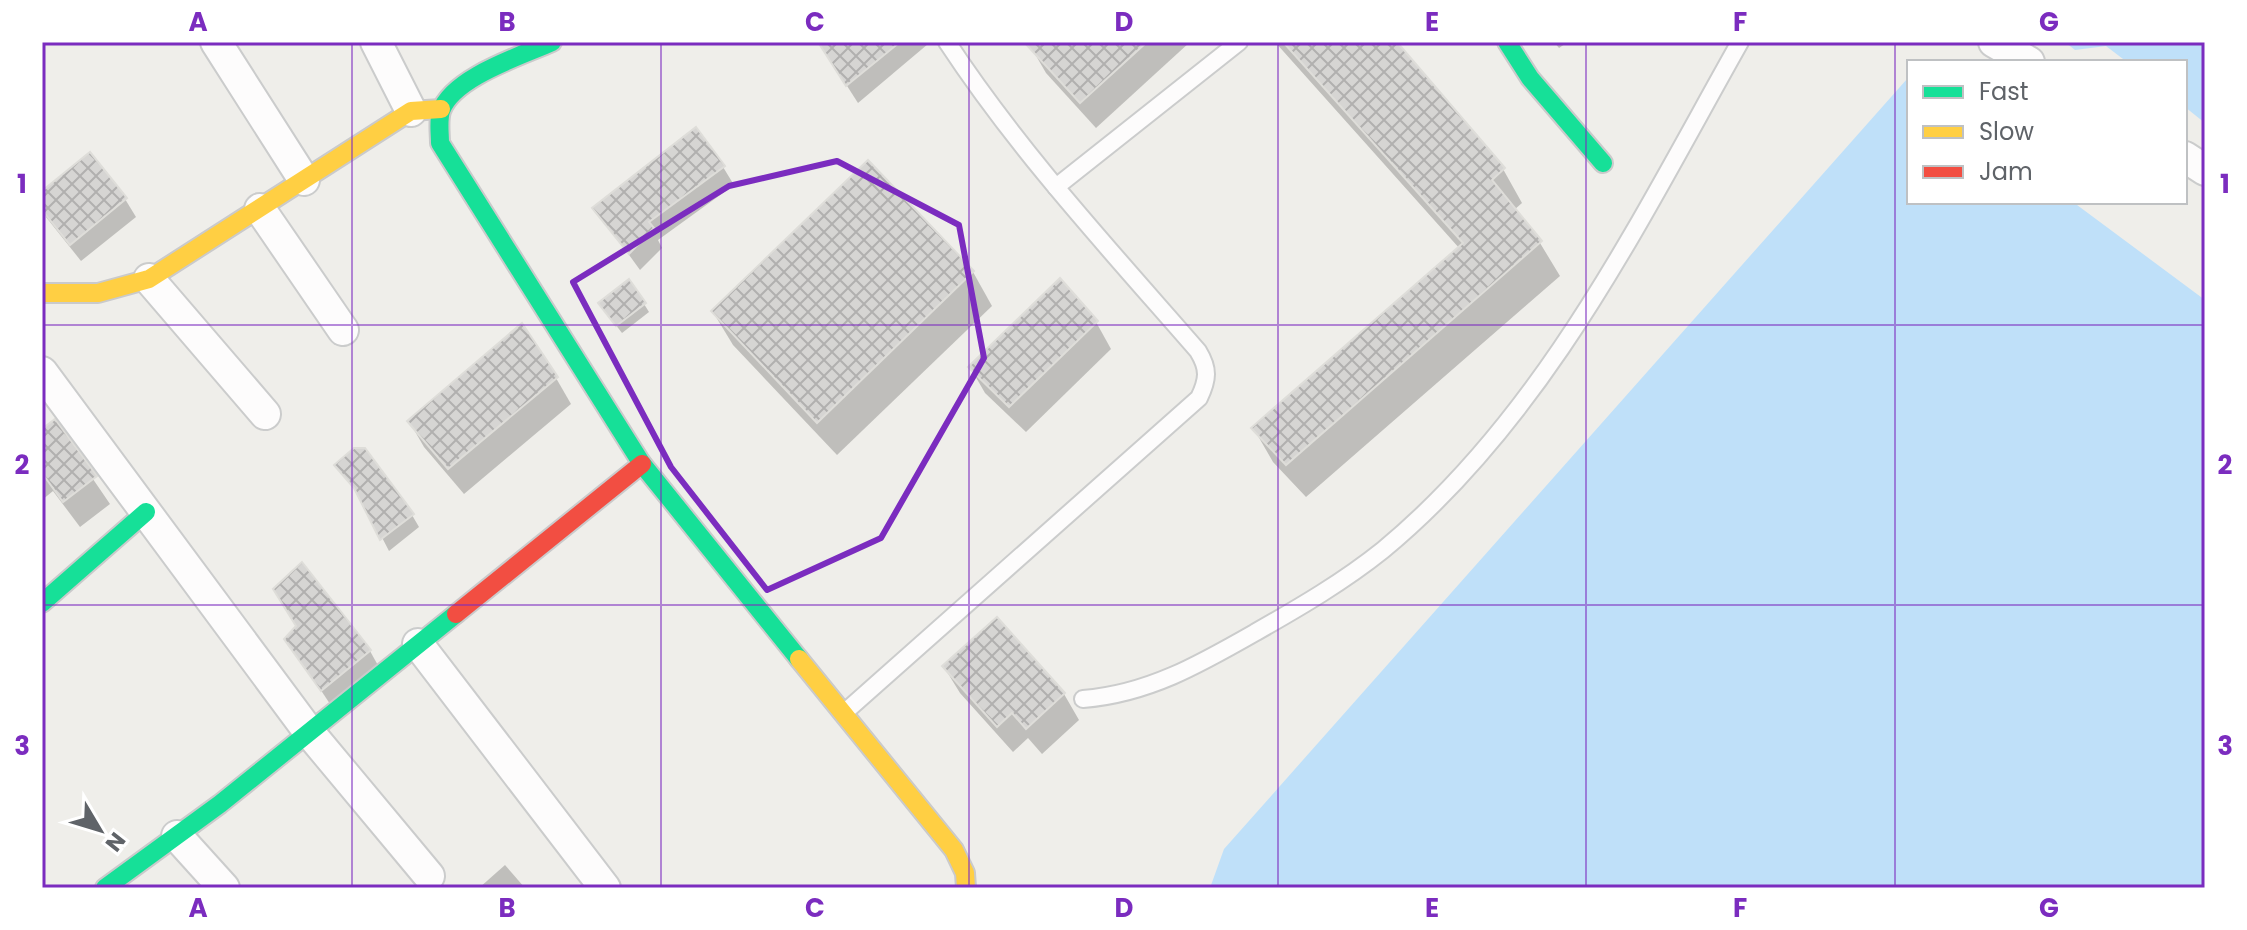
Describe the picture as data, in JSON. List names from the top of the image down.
{
  "legend": ["Fast", "Slow", "Jam"],
  "north": "bottom right",
  "grid": {
    "columns": [
      "A",
      "B",
      "C",
      "D",
      "E",
      "F",
      "G"
    ],
    "rows": ["1", "2", "3"]
  }
}
